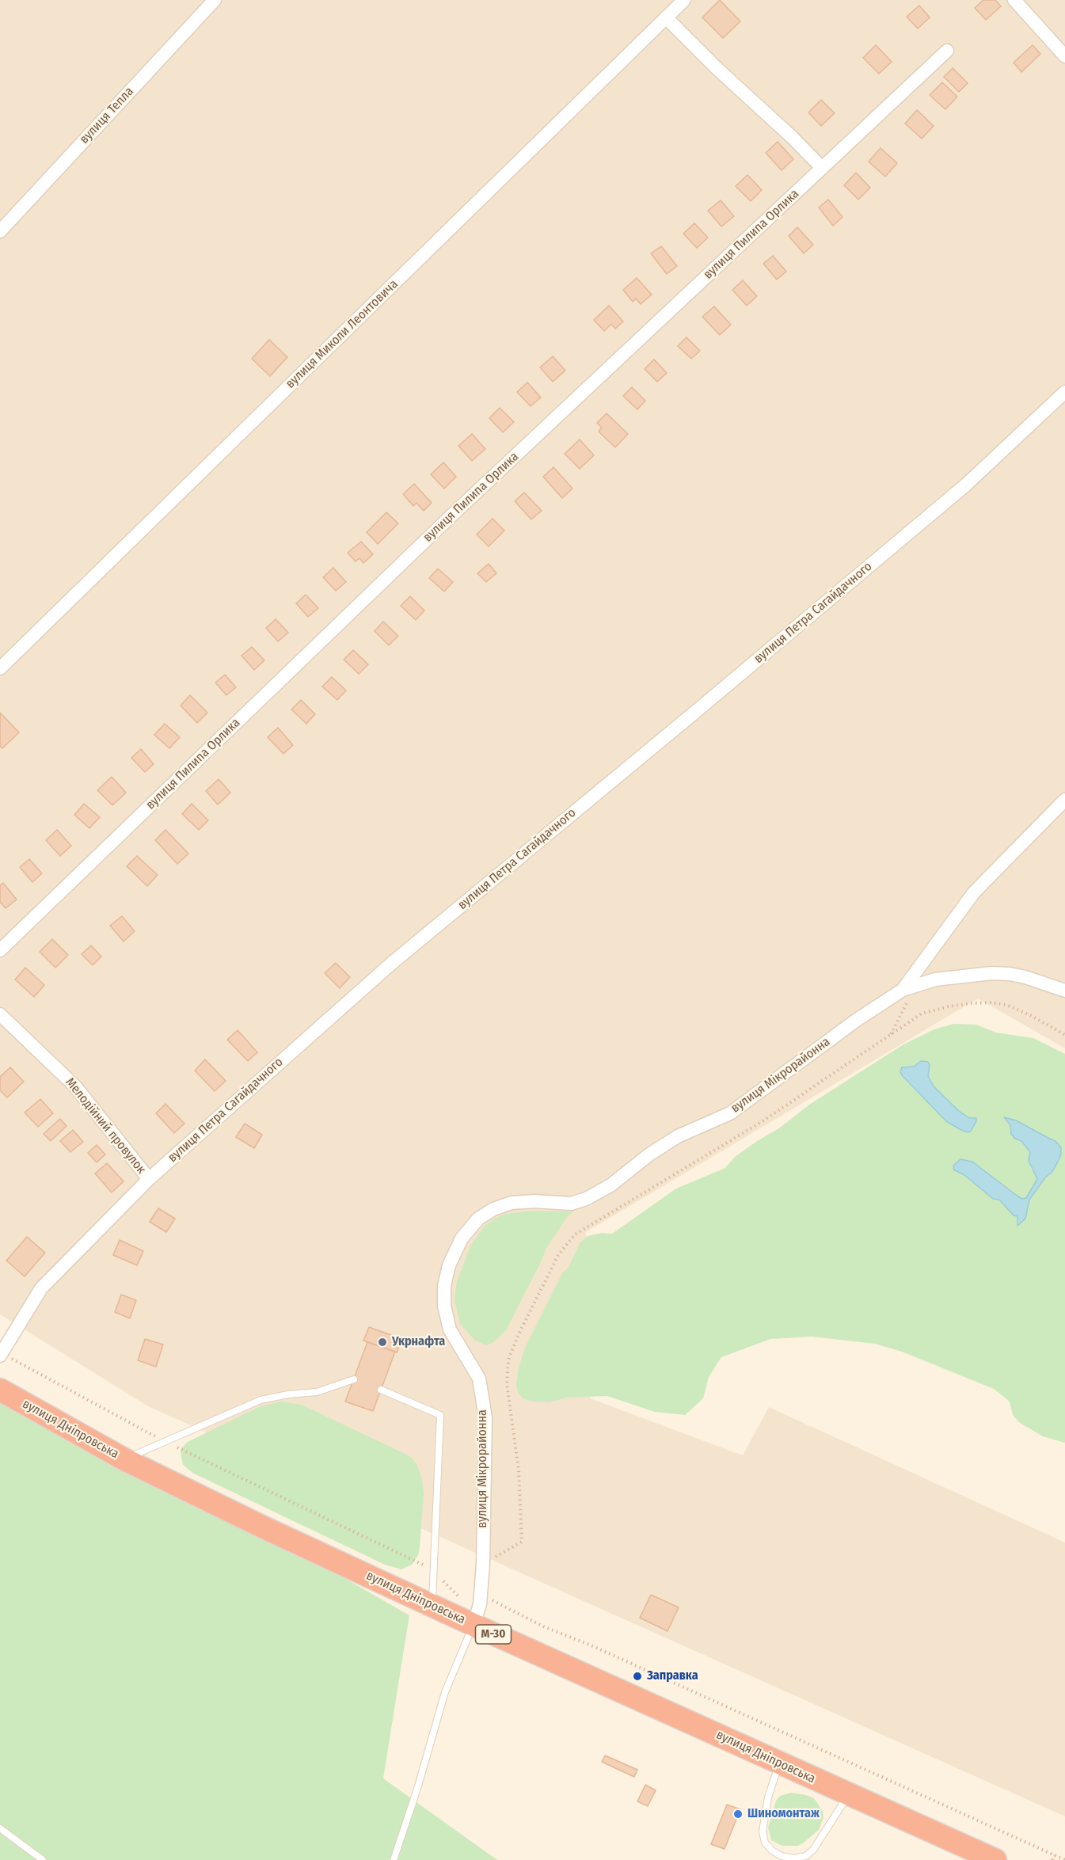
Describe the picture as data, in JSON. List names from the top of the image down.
{
  "streets": {
    "highway": ["вулиця Дніпровська", "М-30"],
    "street": [
      "вулиця Тепла",
      "вулиця Пилипа Орлика",
      "вулиця Миколи Леонтовича",
      "вулиця Петра Сагайдачного",
      "вулиця Мікрорайонна",
      "Мелодійний провулок"
    ]
  },
  "crossings": [
    ["вулиця Петра Сагайдачного", "Мелодійний провулок"],
    ["вулиця Мікрорайонна", "вулиця Дніпровська"]
  ],
  "places": ["Укрнафта", "Заправка", "Шиномонтаж"]
}
